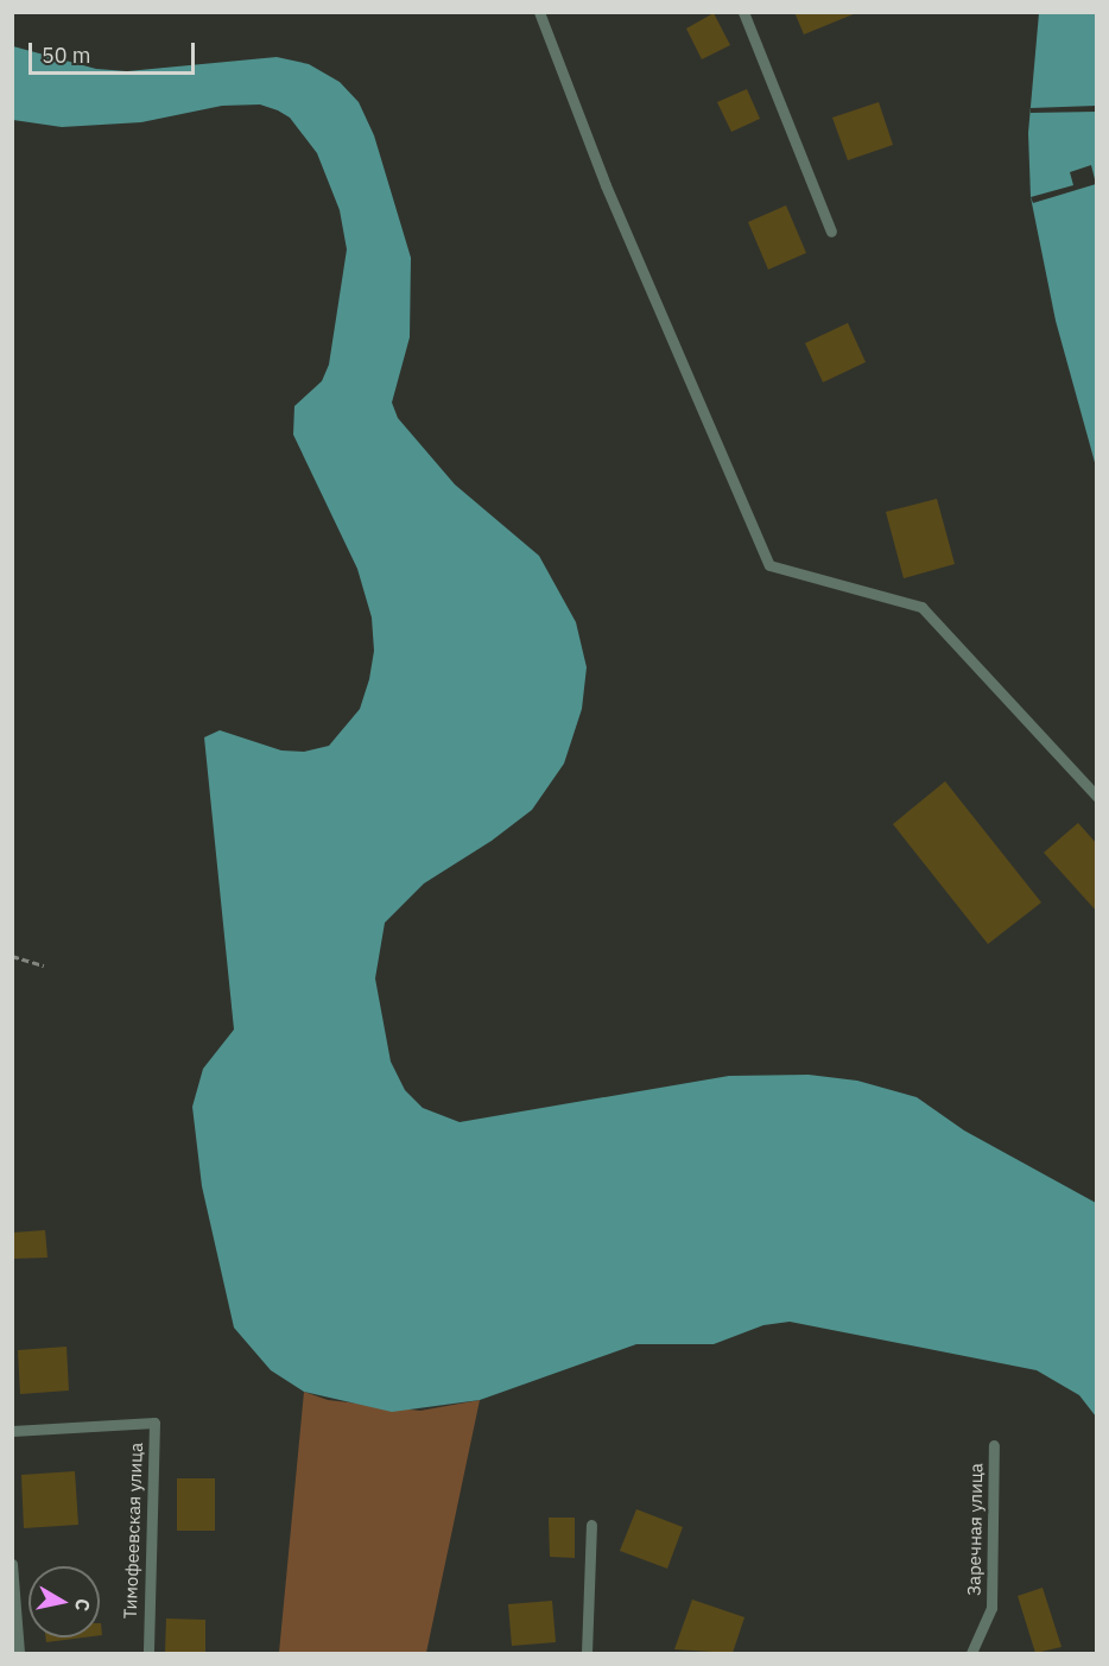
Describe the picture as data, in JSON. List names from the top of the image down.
{
  "streets": {
    "lane": ["Заречная улица", "Тимофеевская улица"]
  },
  "scale_bar": "50 m",
  "north": "right"
}
